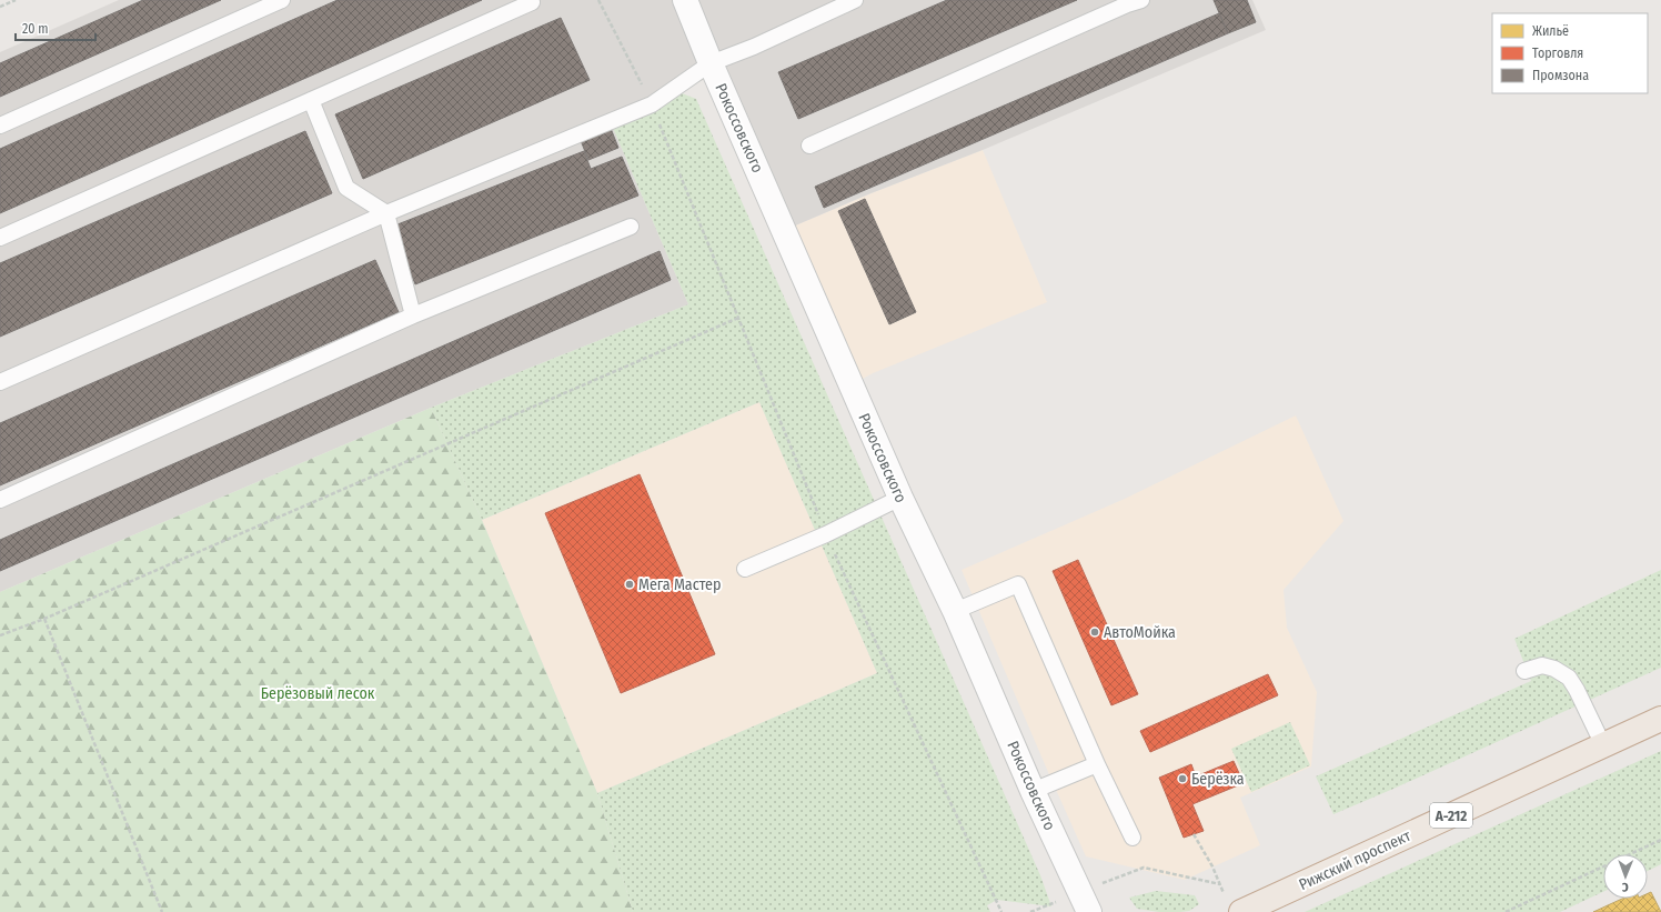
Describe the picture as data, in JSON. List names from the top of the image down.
{
  "streets": {
    "highway": ["А-212", "Рижский проспект"],
    "street": ["Рокоссовского"]
  },
  "parks": ["Берёзовый лесок"],
  "places": ["Мега Мастер", "АвтоМойка", "Берёзка"],
  "legend": ["Жильё", "Торговля", "Промзона"],
  "scale_bar": "20 m",
  "north": "bottom"
}
